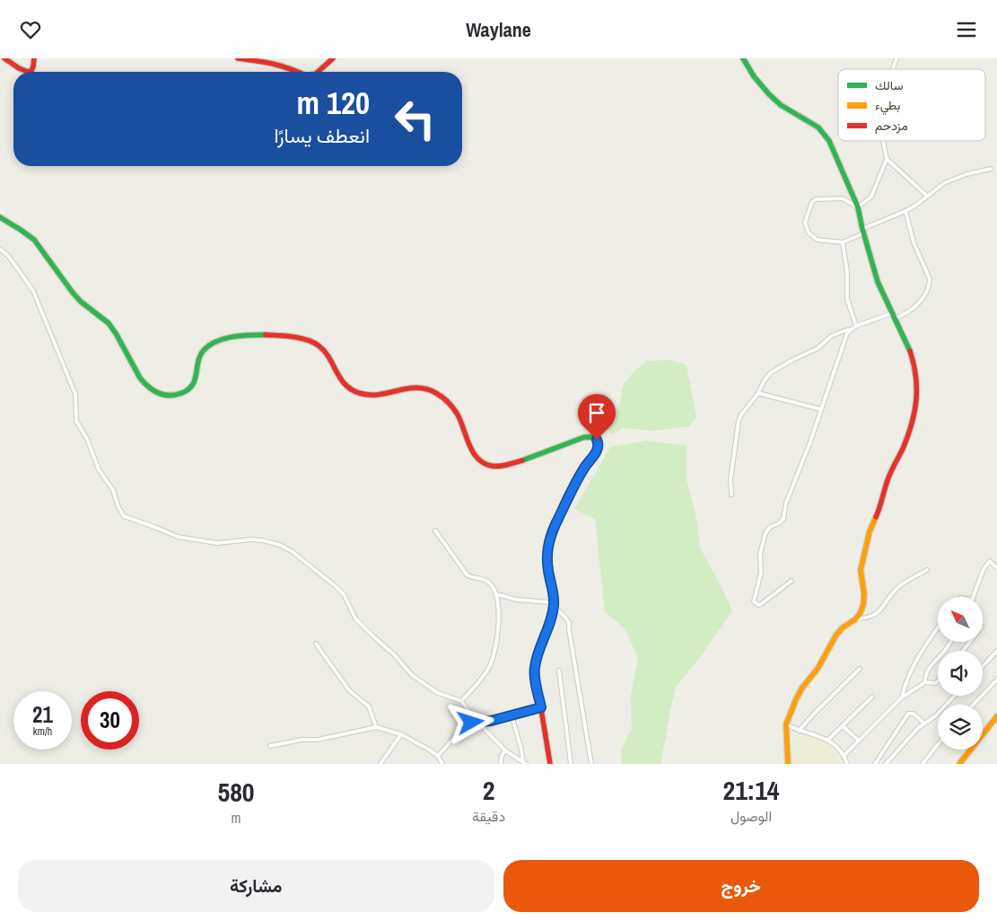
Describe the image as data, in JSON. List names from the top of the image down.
{
  "legend": ["سالك", "بطيء", "مزدحم"],
  "north": "top left",
  "page": {
    "header": "Waylane",
    "turn": ["120 m", "انعطف يسارًا"],
    "speed": "21 km/h",
    "limit": "30",
    "eta": [
      "21:14",
      "الوصول",
      "2",
      "دقيقة",
      "580",
      "m"
    ],
    "buttons": ["خروج", "مشاركة"]
  }
}
